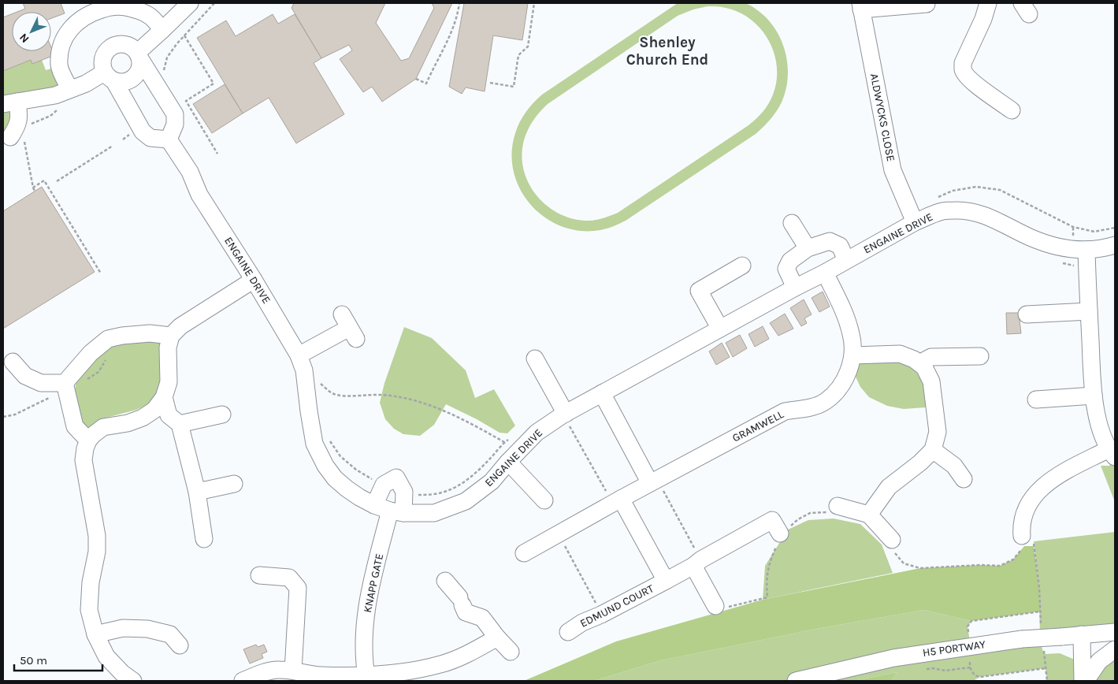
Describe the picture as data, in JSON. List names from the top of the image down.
{
  "streets": {
    "street": [
      "ALDWYCKS CLOSE",
      "ENGAINE DRIVE",
      "GRAMWELL",
      "KNAPP GATE",
      "EDMUND COURT",
      "H5 PORTWAY"
    ]
  },
  "crossings": [
    ["ALDWYCKS CLOSE", "ENGAINE DRIVE"],
    ["ENGAINE DRIVE", "GRAMWELL"],
    ["ENGAINE DRIVE", "KNAPP GATE"],
    ["GRAMWELL", "EDMUND COURT"]
  ],
  "districts": ["Shenley Church End"],
  "scale_bar": "50 m",
  "north": "bottom left"
}
